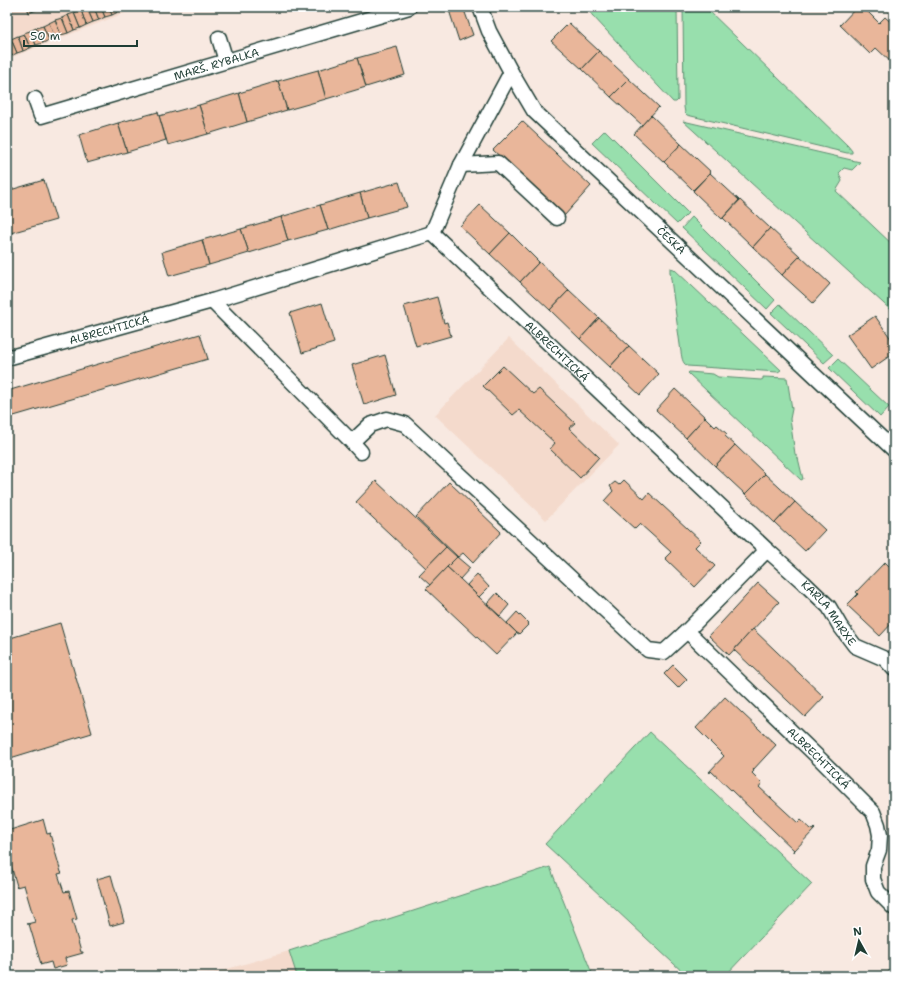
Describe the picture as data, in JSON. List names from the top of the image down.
{
  "streets": {
    "street": [
      "MARŠ. RYBALKA",
      "ČESKÁ",
      "ALBRECHTICKÁ",
      "KARLA MARXE"
    ]
  },
  "crossings": [
    ["ALBRECHTICKÁ", "KARLA MARXE"]
  ],
  "scale_bar": "50 m",
  "north": "top"
}
